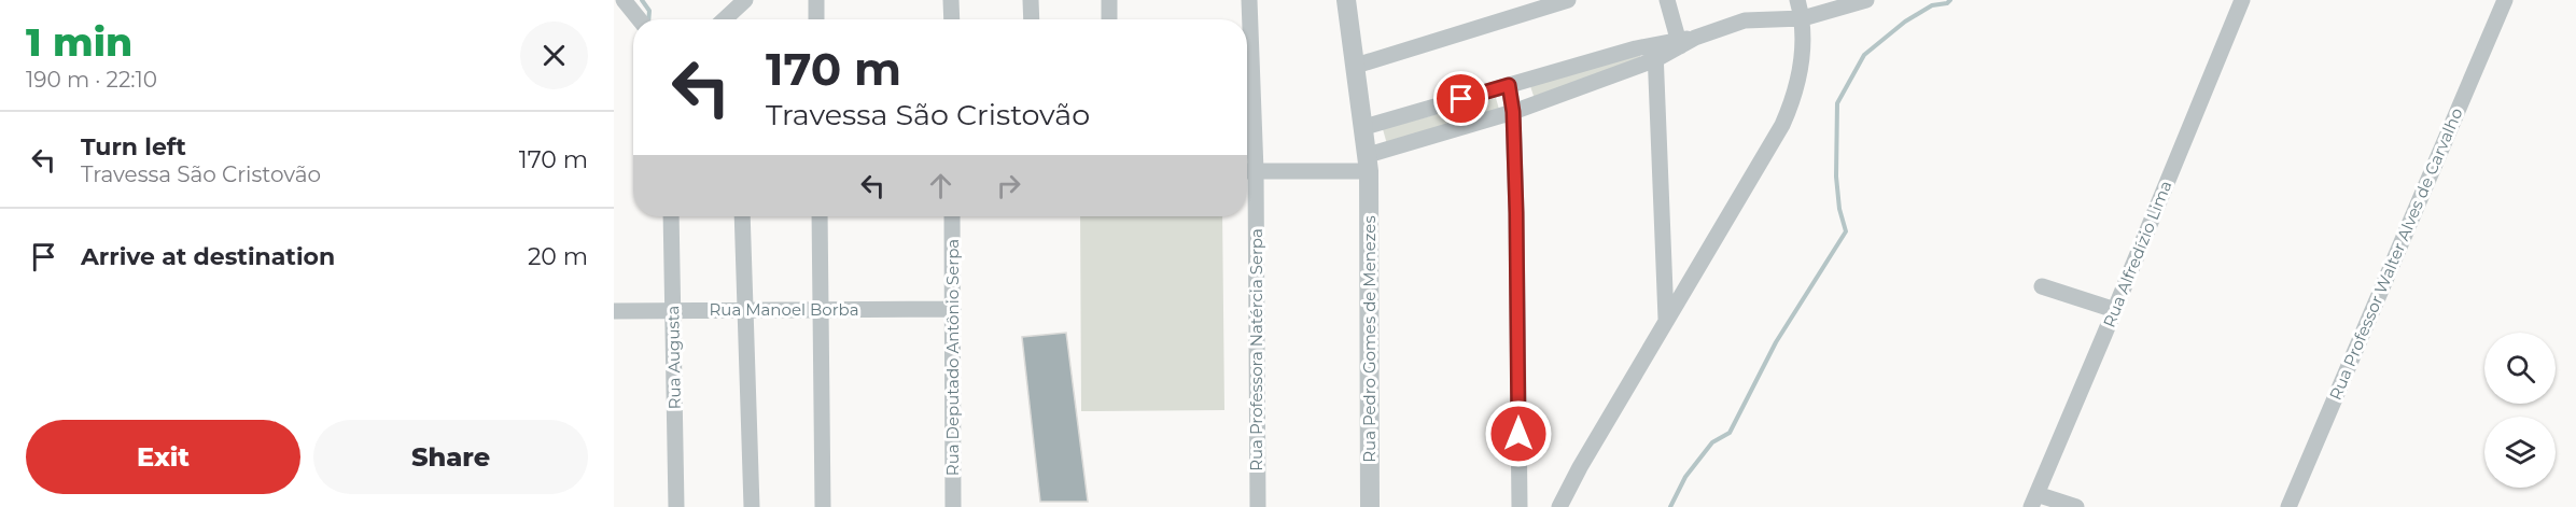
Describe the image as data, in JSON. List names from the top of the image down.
{
  "streets": {
    "street": [
      "Rua Alfredízio Lima",
      "Rua Professor Walter Alves de Carvalho",
      "Rua Manoel Borba",
      "Rua Pedro Gomes de Menezes",
      "Rua Professora Natércia Serpa",
      "Rua Augusta",
      "Rua Deputado Antônio Serpa"
    ]
  },
  "crossings": [
    ["Rua Manoel Borba", "Rua Augusta"],
    ["Rua Manoel Borba", "Rua Deputado Antônio Serpa"]
  ],
  "page": {
    "heading": ["1 min", "190 m · 22:10"],
    "turn": ["170 m", "Travessa São Cristovão"],
    "list": [
      {
        "name": "Turn left",
        "note": "Travessa São Cristovão",
        "value": "170 m"
      },
      {
        "name": "Arrive at destination",
        "value": "20 m"
      }
    ],
    "buttons": ["Exit", "Share"]
  }
}
